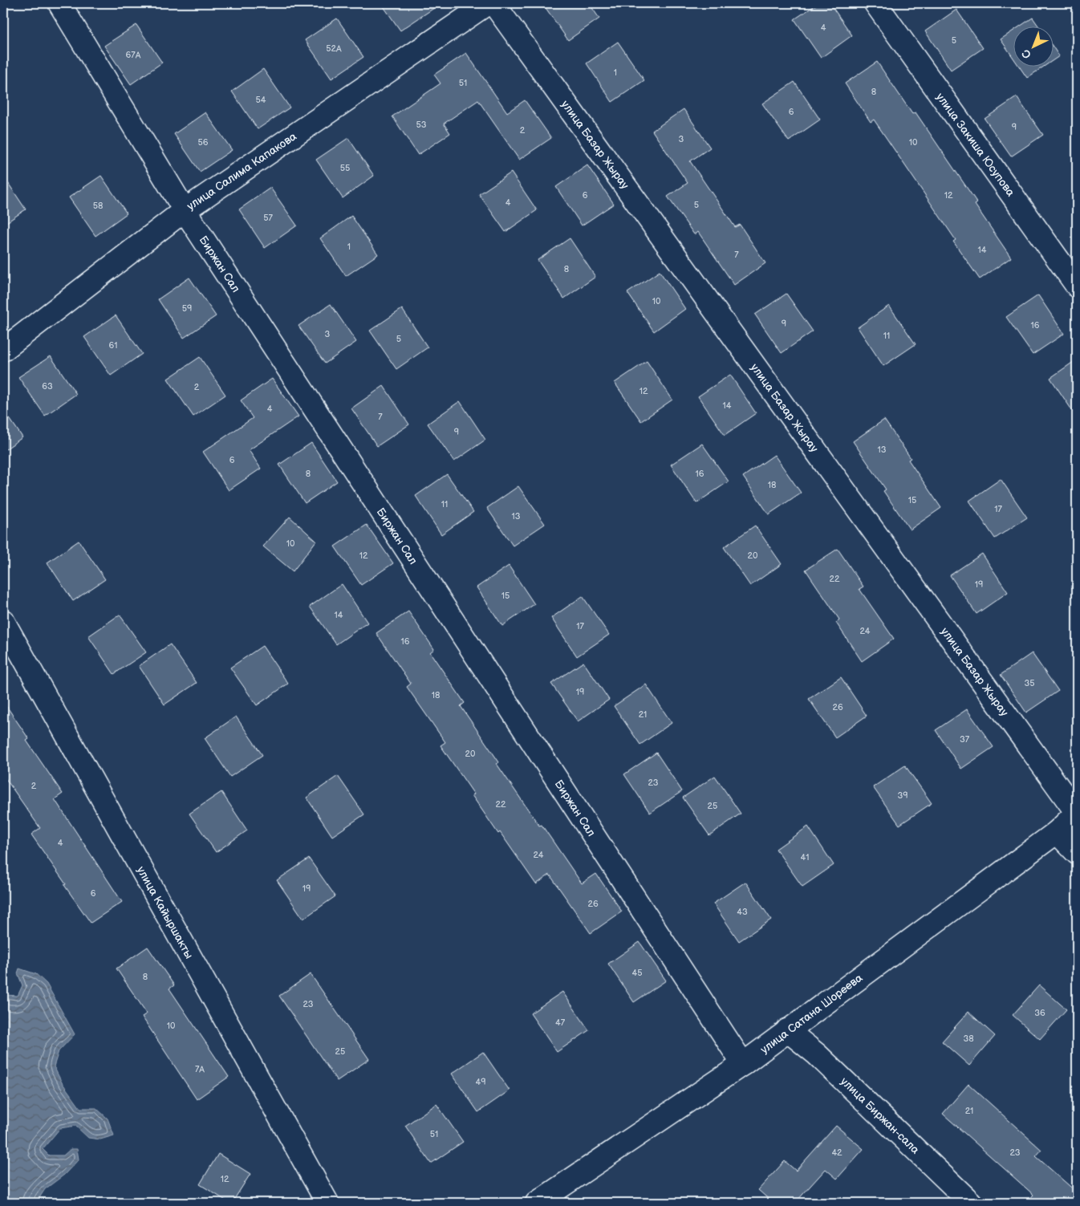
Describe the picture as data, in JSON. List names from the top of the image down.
{
  "streets": {
    "street": [
      "улица Базар Жырау",
      "улица Закиша Юсупова",
      "улица Салима Капакова",
      "Биржан Сал",
      "улица Кайыршакты",
      "улица Сатана Шореева",
      "улица Биржан-сала"
    ]
  },
  "crossings": [
    ["улица Базар Жырау", "улица Сатана Шореева"],
    ["улица Салима Капакова", "Биржан Сал"],
    ["Биржан Сал", "улица Сатана Шореева"],
    ["улица Сатана Шореева", "улица Биржан-сала"]
  ],
  "house_numbers": [
    "4",
    "5",
    "52А",
    "67А",
    "1",
    "51",
    "8",
    "54",
    "6",
    "53",
    "9",
    "2",
    "3",
    "56",
    "10",
    "55",
    "6",
    "12",
    "4",
    "5",
    "58",
    "57",
    "1",
    "14",
    "7",
    "8",
    "10",
    "59",
    "9",
    "16",
    "3",
    "11",
    "5",
    "61",
    "63",
    "2",
    "12",
    "14",
    "4",
    "7",
    "9",
    "13",
    "6",
    "8",
    "16",
    "18",
    "15",
    "11",
    "17",
    "13",
    "10",
    "12",
    "20",
    "22",
    "19",
    "15",
    "14",
    "17",
    "24",
    "16",
    "35",
    "19",
    "18",
    "26",
    "21",
    "37",
    "20",
    "23",
    "2",
    "39",
    "22",
    "25",
    "4",
    "24",
    "41",
    "19",
    "6",
    "26",
    "43",
    "45",
    "8",
    "23",
    "36",
    "47",
    "10",
    "38",
    "25",
    "7А",
    "49",
    "21",
    "51",
    "42",
    "23",
    "12"
  ],
  "north": "bottom left"
}
